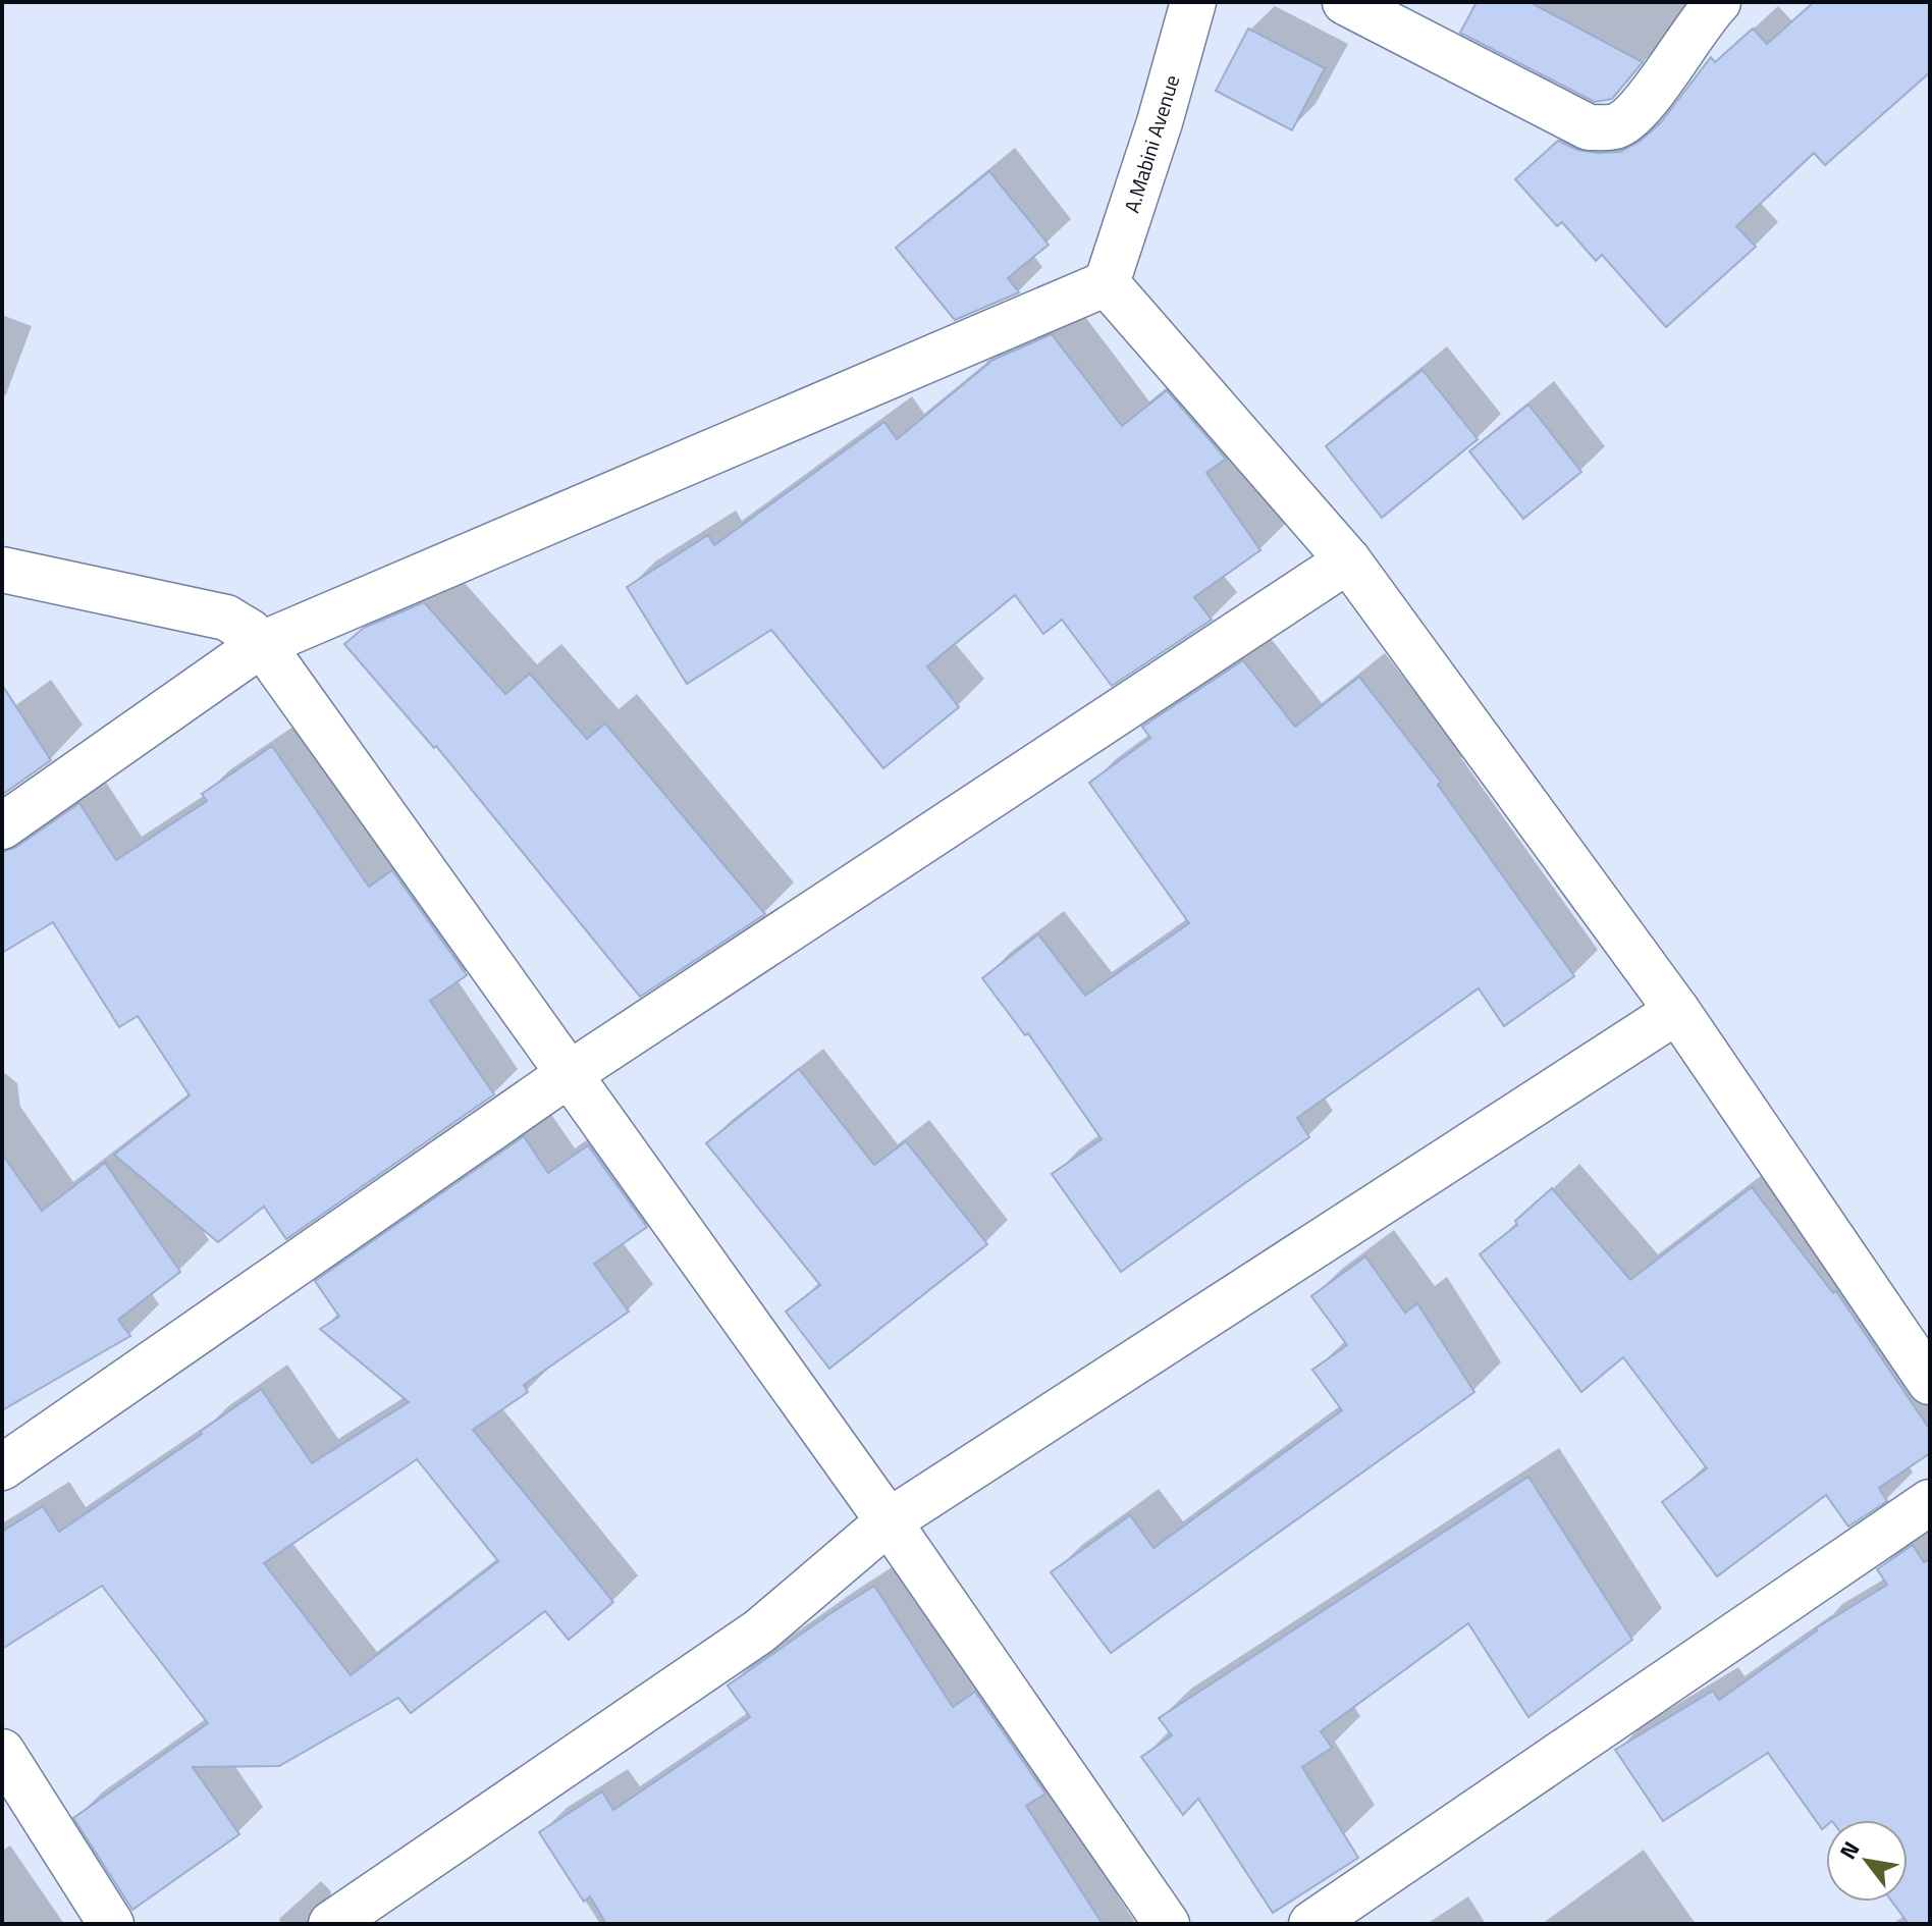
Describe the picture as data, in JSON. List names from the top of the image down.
{
  "streets": {
    "street": ["A.Mabini Avenue"]
  },
  "north": "top left"
}
